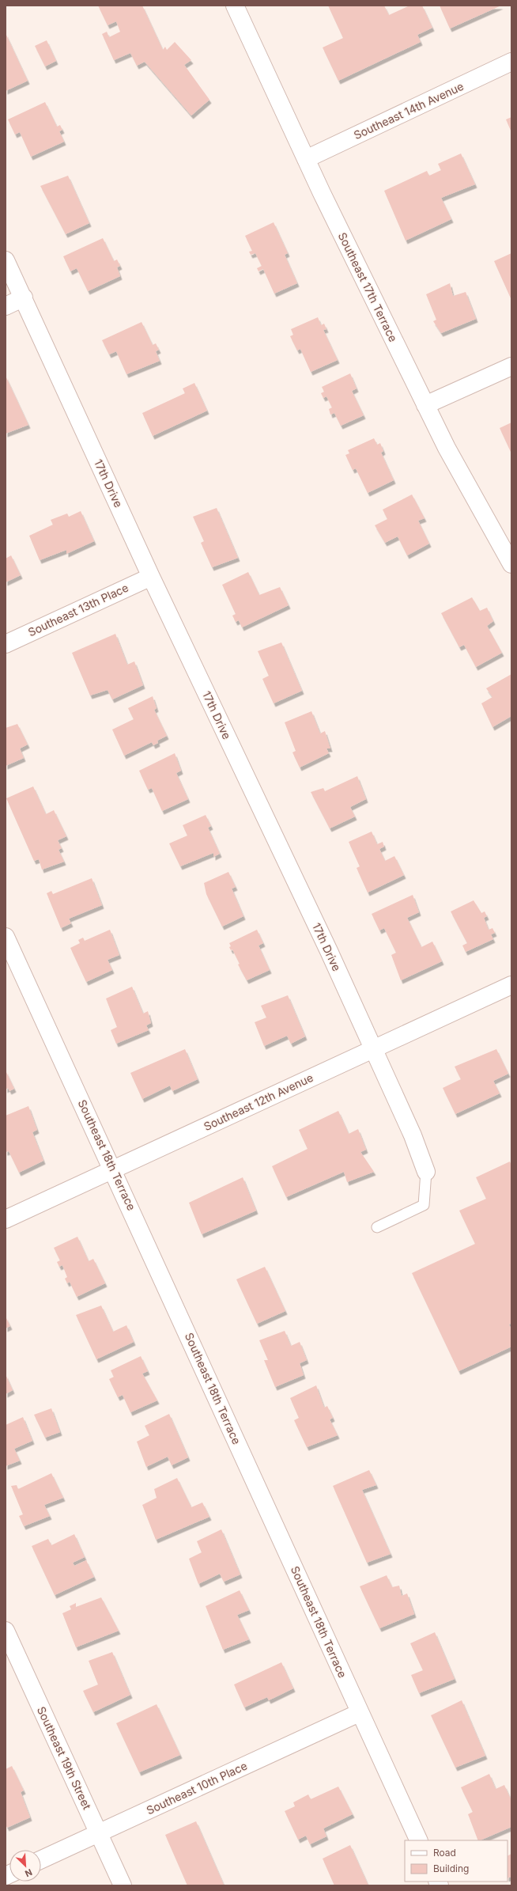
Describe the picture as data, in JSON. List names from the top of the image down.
{
  "streets": {
    "street": [
      "Southeast 14th Avenue",
      "Southeast 17th Terrace",
      "17th Drive",
      "Southeast 13th Place",
      "Southeast 12th Avenue",
      "Southeast 18th Terrace",
      "Southeast 19th Street",
      "Southeast 10th Place"
    ]
  },
  "crossings": [
    ["Southeast 14th Avenue", "Southeast 17th Terrace"],
    ["17th Drive", "Southeast 13th Place"],
    ["17th Drive", "Southeast 12th Avenue"],
    ["Southeast 12th Avenue", "Southeast 18th Terrace"],
    ["Southeast 18th Terrace", "Southeast 10th Place"],
    ["Southeast 19th Street", "Southeast 10th Place"]
  ],
  "legend": ["Road", "Building"],
  "north": "bottom right"
}
